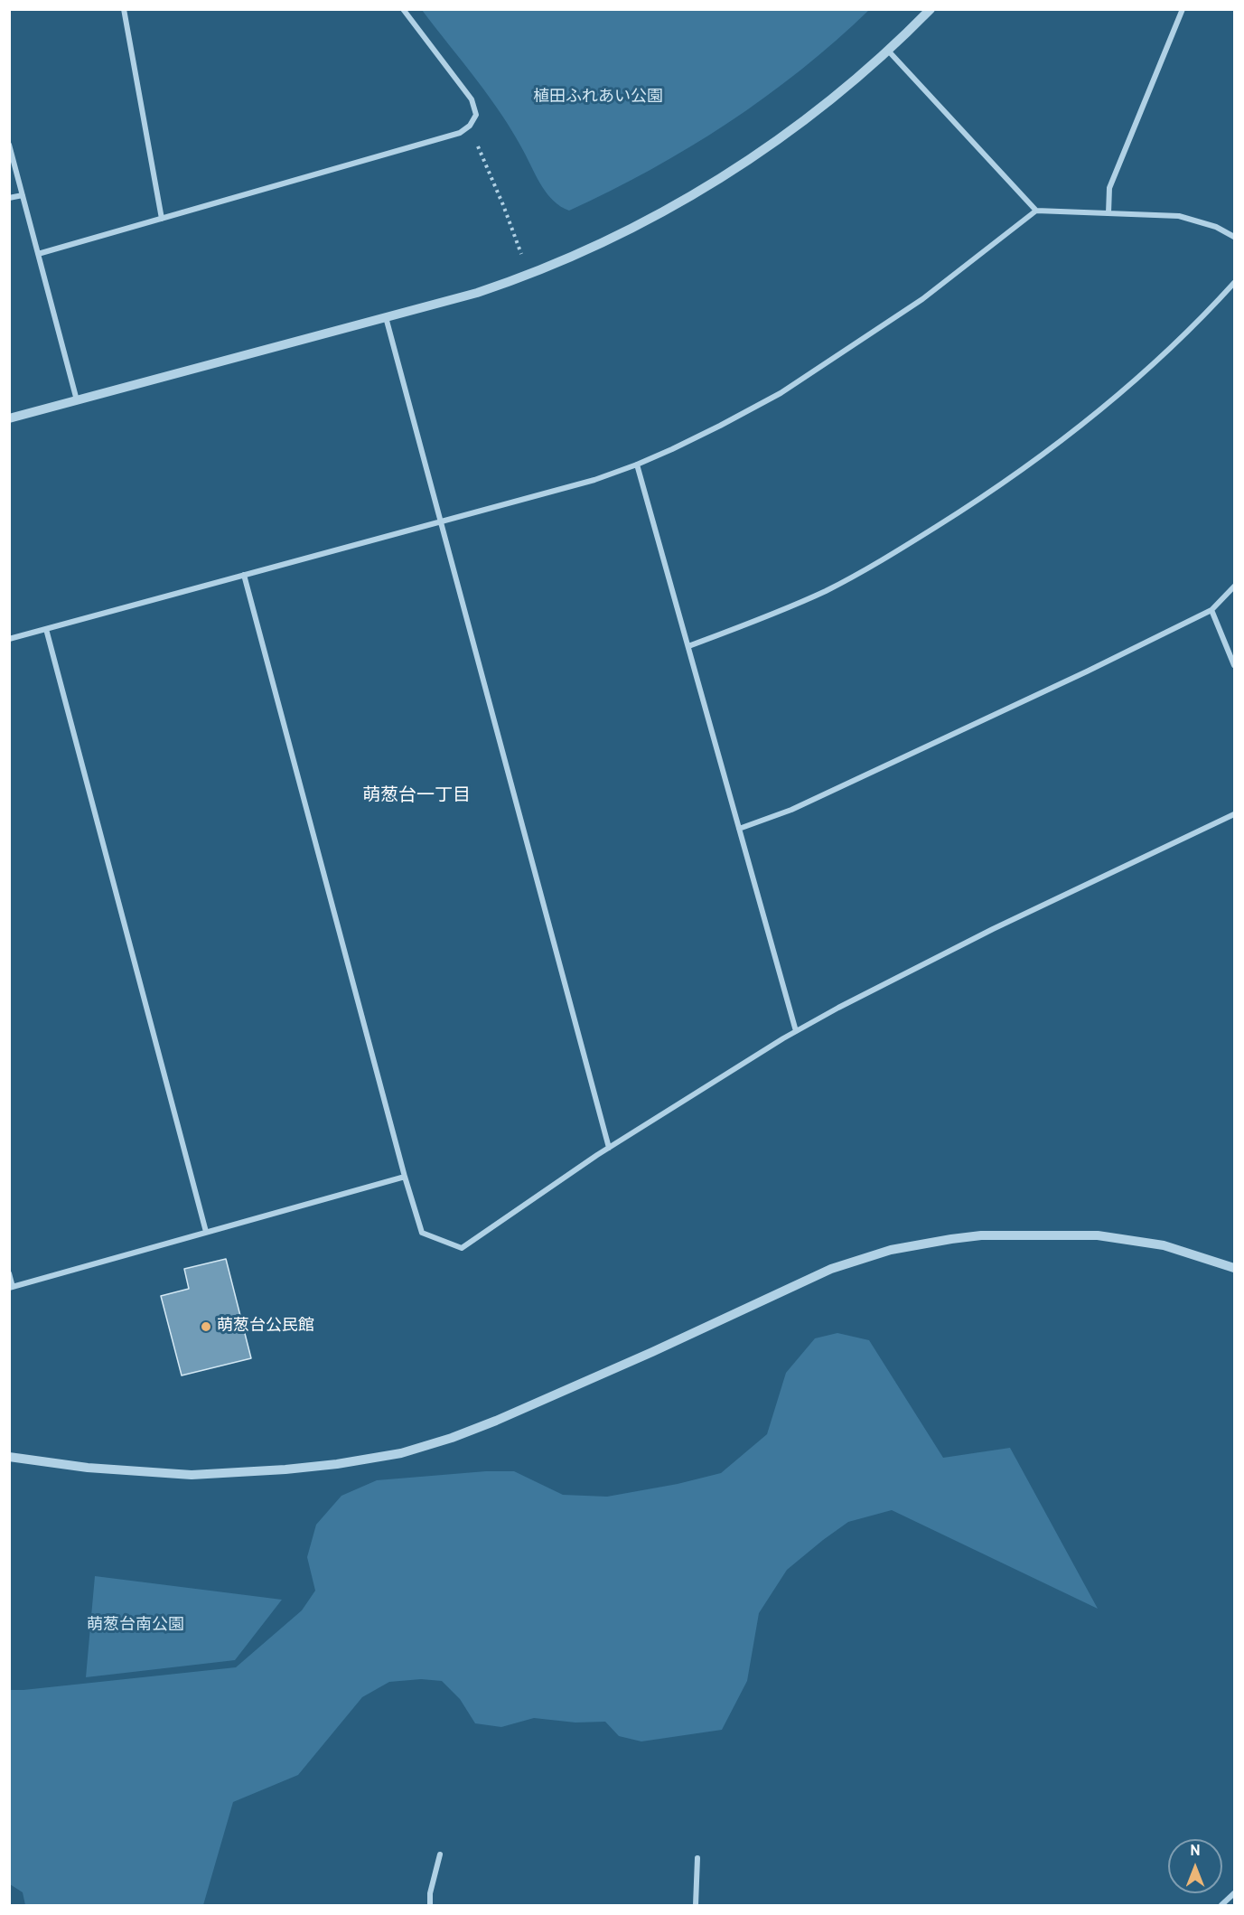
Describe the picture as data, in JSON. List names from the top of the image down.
{
  "districts": ["萌葱台一丁目"],
  "parks": ["植田ふれあい公園", "萌葱台南公園"],
  "places": ["萌葱台公民館"],
  "north": "top"
}
